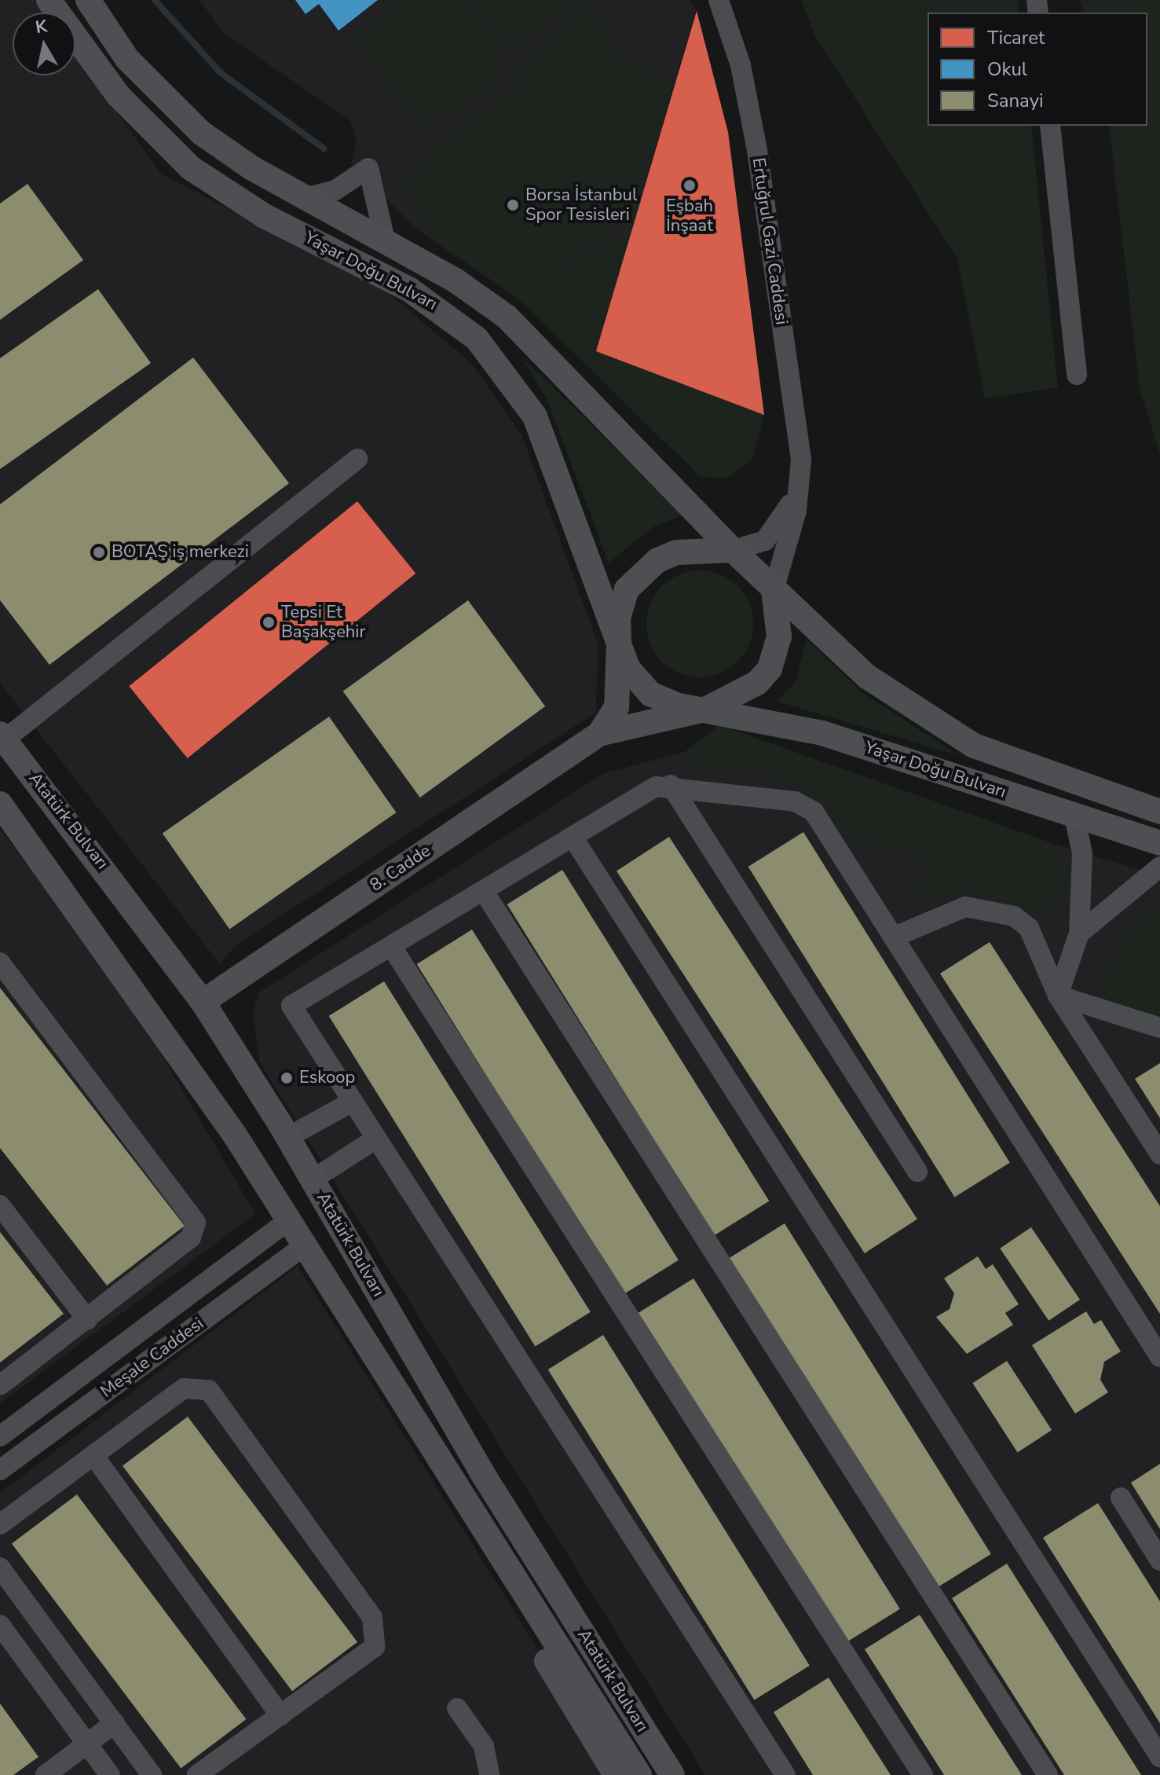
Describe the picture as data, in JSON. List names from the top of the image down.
{
  "streets": {
    "main road": ["Yaşar Doğu Bulvarı", "Atatürk Bulvarı", "8. Cadde"],
    "street": ["Ertuğrul Gazi Caddesi", "Meşale Caddesi"]
  },
  "crossings": [
    ["Ertuğrul Gazi Caddesi", "Yaşar Doğu Bulvarı"],
    ["Yaşar Doğu Bulvarı", "8. Cadde"],
    ["Atatürk Bulvarı", "8. Cadde"],
    ["Atatürk Bulvarı", "Meşale Caddesi"]
  ],
  "places": [
    "Eşbah İnşaat",
    "Borsa İstanbul Spor Tesisleri",
    "BOTAŞ iş merkezi",
    "Tepsi Et Başakşehir",
    "Eskoop"
  ],
  "legend": ["Ticaret", "Okul", "Sanayi"],
  "north": "top"
}
